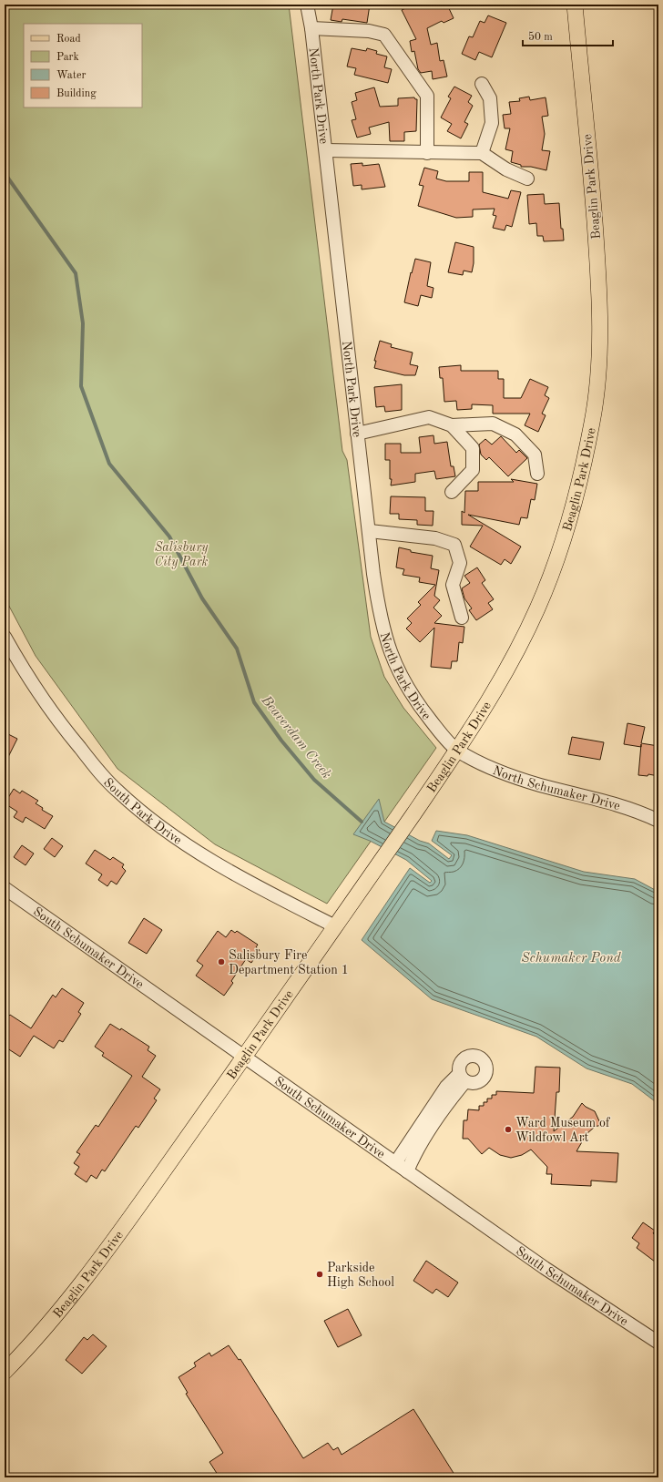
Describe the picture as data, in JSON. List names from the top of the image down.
{
  "streets": {
    "main road": ["Beaglin Park Drive"],
    "street": [
      "North Park Drive",
      "North Schumaker Drive",
      "South Park Drive",
      "South Schumaker Drive"
    ]
  },
  "crossings": [
    ["North Park Drive", "Beaglin Park Drive"],
    ["North Park Drive", "North Schumaker Drive"],
    ["Beaglin Park Drive", "North Schumaker Drive"],
    ["Beaglin Park Drive", "South Park Drive"],
    ["Beaglin Park Drive", "South Schumaker Drive"]
  ],
  "water": ["Beaverdam Creek", "Schumaker Pond"],
  "parks": ["Salisbury City Park"],
  "places": ["Salisbury Fire Department Station 1", "Ward Museum of Wildfowl Art", "Parkside High School"],
  "legend": [
    "Road",
    "Park",
    "Water",
    "Building"
  ],
  "scale_bar": "50 m"
}
